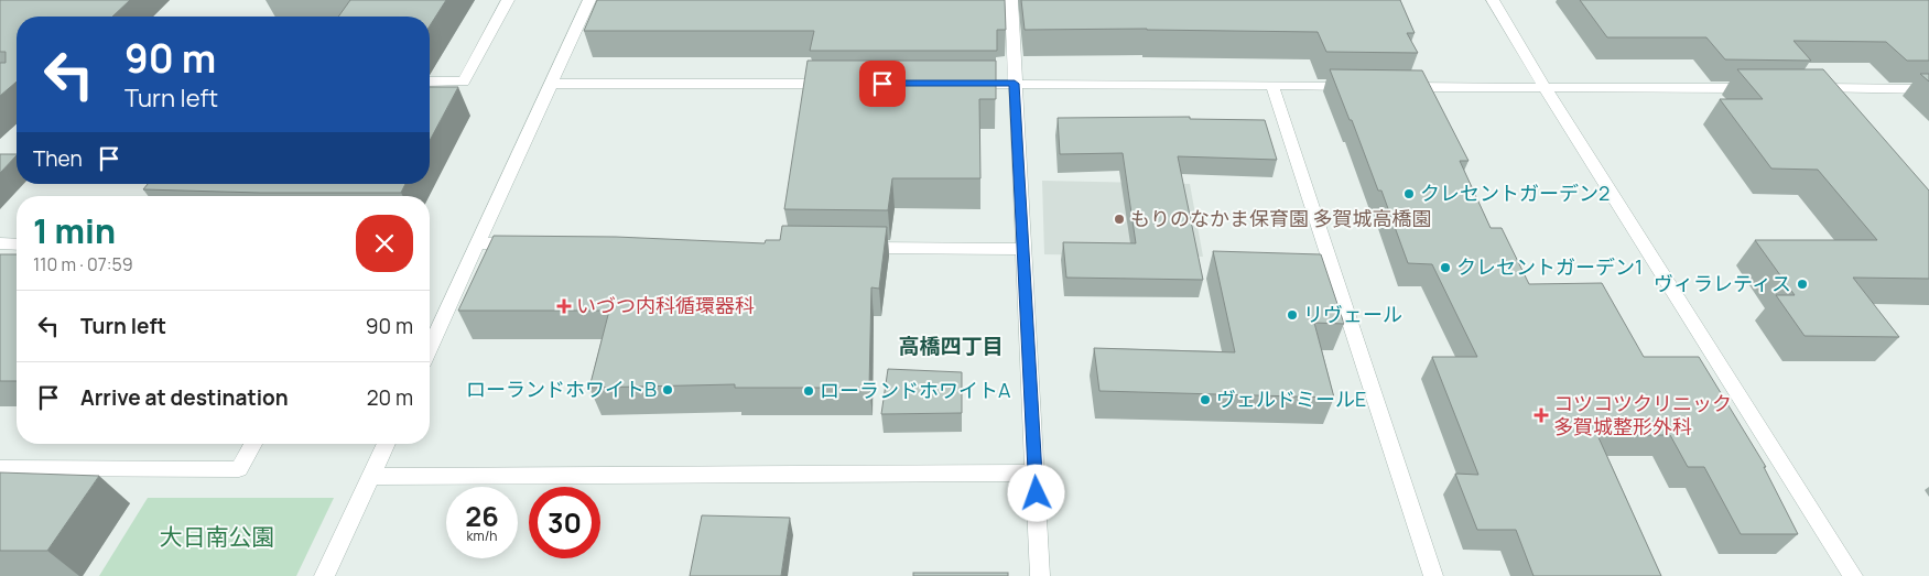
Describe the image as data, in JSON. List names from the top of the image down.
{
  "districts": ["高橋四丁目"],
  "parks": ["大日南公園"],
  "places": {
    "other": [
      "クレセントガーデン2",
      "もりのなかま保育園 多賀城高橋園",
      "クレセントガーデン1",
      "ヴィラレティス",
      "リヴェール",
      "ローランドホワイトB",
      "ローランドホワイトA",
      "ヴェルドミールE"
    ],
    "health": ["いづつ内科循環器科", "コツコツクリニック 多賀城整形外科"]
  },
  "page": {
    "turn": ["90 m", "Turn left"],
    "then": "Then",
    "heading": ["1 min", "110 m · 07:59"],
    "list": [
      {
        "name": "Turn left",
        "value": "90 m"
      },
      {
        "name": "Arrive at destination",
        "value": "20 m"
      }
    ],
    "speed": "26 km/h",
    "limit": "30"
  }
}
